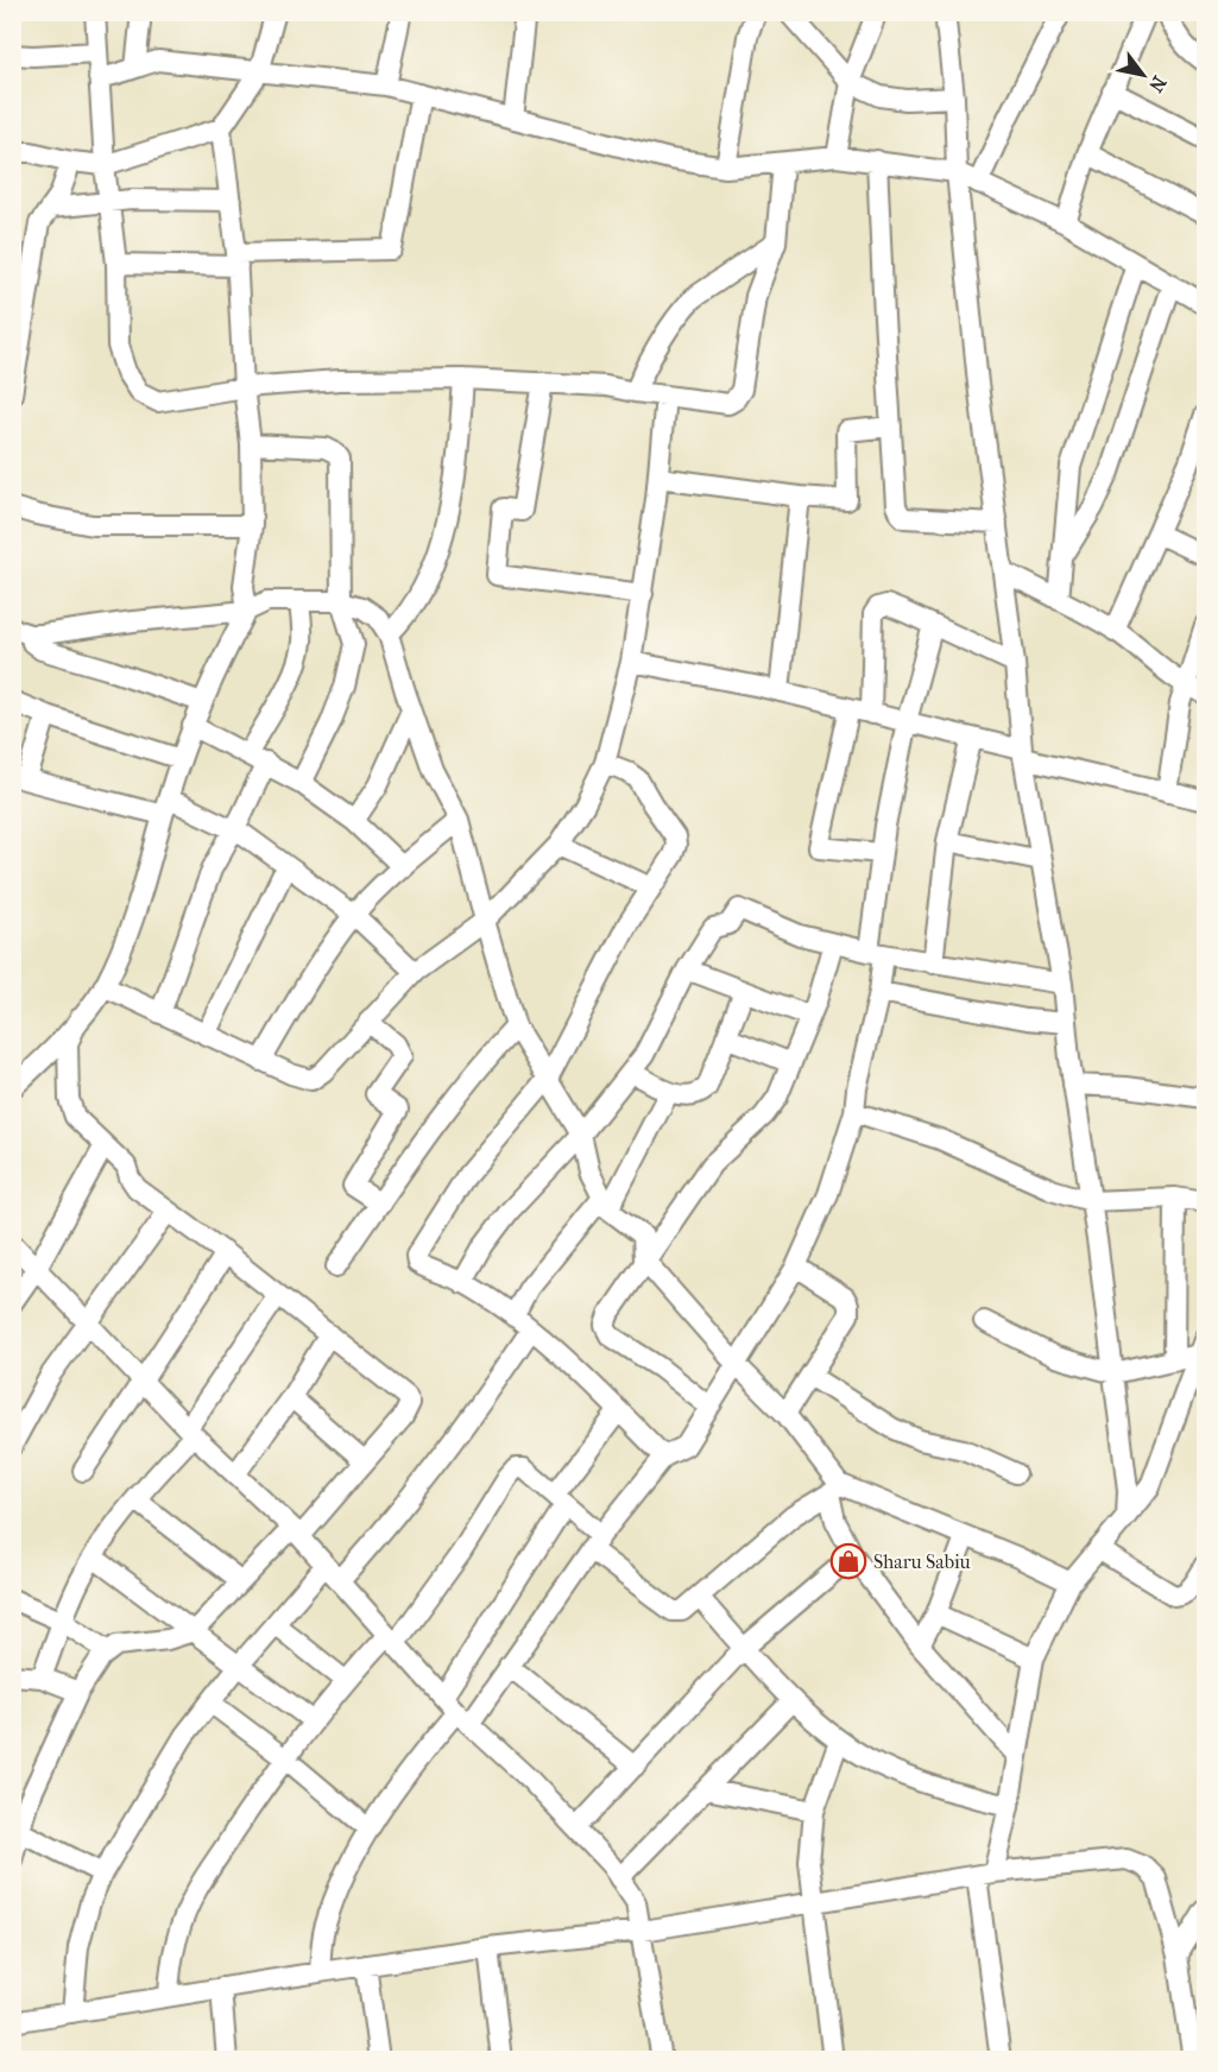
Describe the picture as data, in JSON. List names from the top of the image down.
{
  "places": {
    "shop": ["Sharu Sabiu"]
  },
  "north": "bottom right"
}
